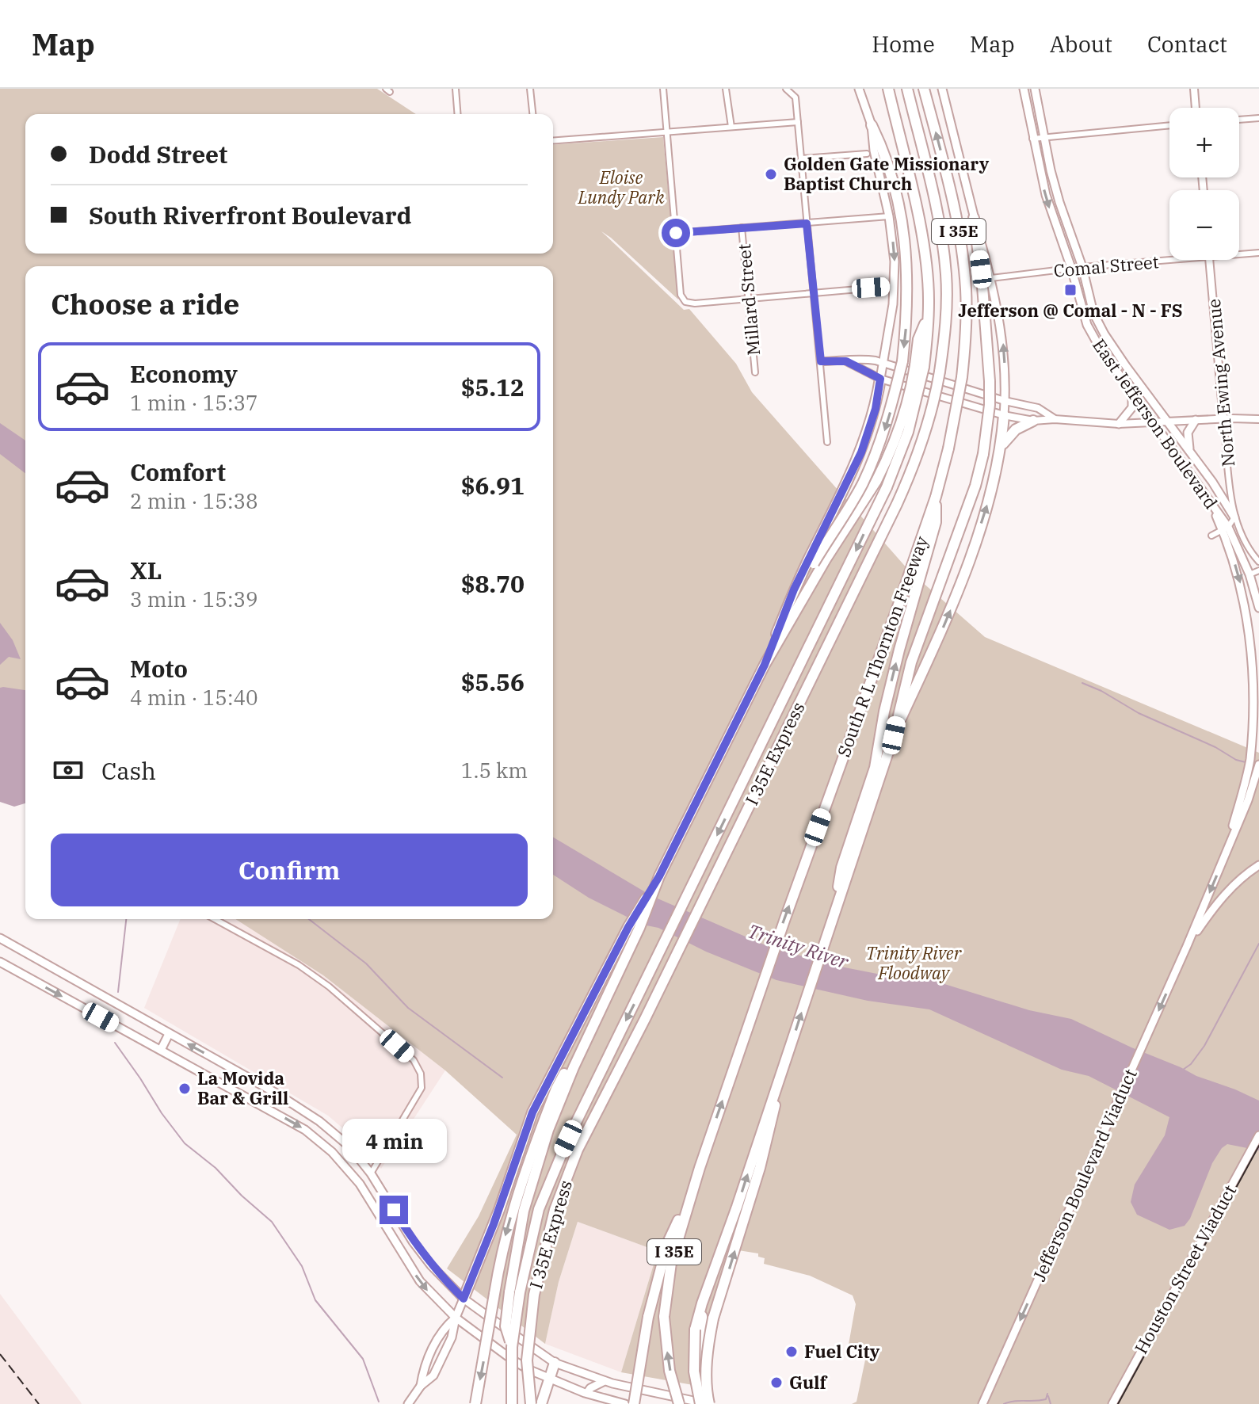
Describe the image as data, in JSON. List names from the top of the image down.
{
  "streets": {
    "highway": ["I 35E", "South R L Thornton Freeway", "I 35E Express"],
    "main road": ["East Jefferson Boulevard", "Jefferson Boulevard Viaduct", "Houston Street Viaduct"],
    "street": ["Comal Street", "Millard Street", "North Ewing Avenue"]
  },
  "crossings": [
    ["I 35E", "South R L Thornton Freeway"],
    ["Comal Street", "East Jefferson Boulevard"],
    ["North Ewing Avenue", "East Jefferson Boulevard"]
  ],
  "one_way": ["Jefferson Boulevard Viaduct"],
  "water": ["Trinity River"],
  "parks": ["Eloise Lundy Park", "Trinity River Floodway"],
  "places": {
    "other": [
      "Golden Gate Missionary Baptist Church",
      "La Movida Bar & Grill",
      "Fuel City",
      "Gulf"
    ],
    "transit": ["Jefferson @ Comal - N - FS"]
  },
  "page": {
    "header": "Map",
    "nav": [
      "Home",
      "Map",
      "About",
      "Contact"
    ],
    "map_buttons": ["+", "−"],
    "banner": ["Dodd Street", "South Riverfront Boulevard"],
    "heading": "Choose a ride",
    "list": [
      {
        "name": "Economy",
        "note": "1 min · 15:37",
        "value": "$5.12"
      },
      {
        "name": "Comfort",
        "note": "2 min · 15:38",
        "value": "$6.91"
      },
      {
        "name": "XL",
        "note": "3 min · 15:39",
        "value": "$8.70"
      },
      {
        "name": "Moto",
        "note": "4 min · 15:40",
        "value": "$5.56"
      }
    ],
    "pay": ["Cash", "1.5 km"],
    "buttons": "Confirm",
    "bubble": "4 min"
  }
}
